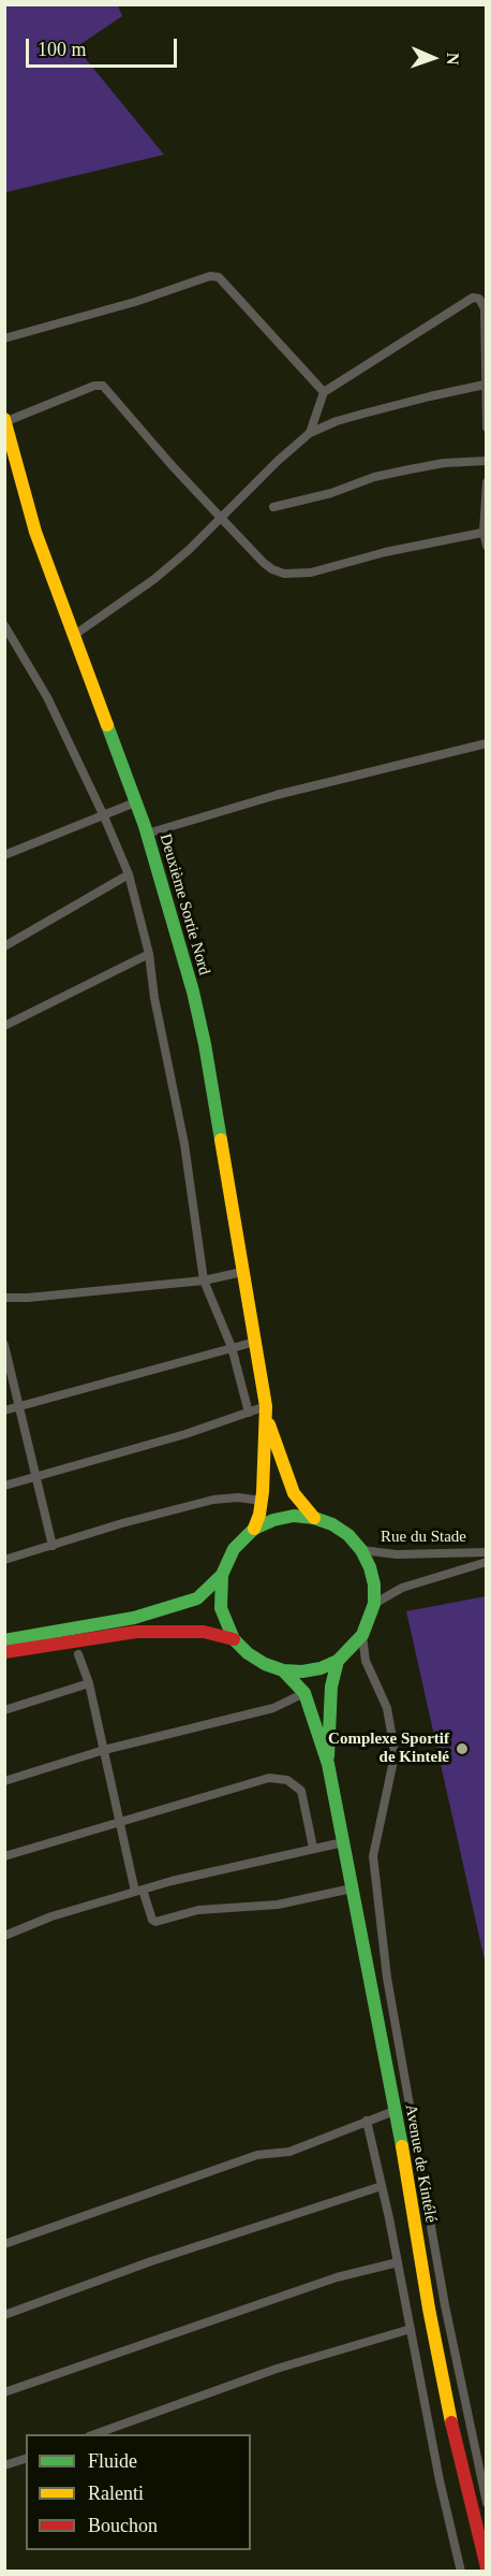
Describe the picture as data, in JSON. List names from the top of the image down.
{
  "streets": {
    "main road": ["Deuxième Sortie Nord", "Avenue de Kintélé"],
    "street": ["Rue du Stade"]
  },
  "crossings": [
    ["Deuxième Sortie Nord", "Rue du Stade"],
    ["Deuxième Sortie Nord", "Avenue de Kintélé"],
    ["Rue du Stade", "Avenue de Kintélé"]
  ],
  "places": ["Complexe Sportif de Kintelé"],
  "legend": ["Fluide", "Ralenti", "Bouchon"],
  "scale_bar": "100 m",
  "north": "right"
}
